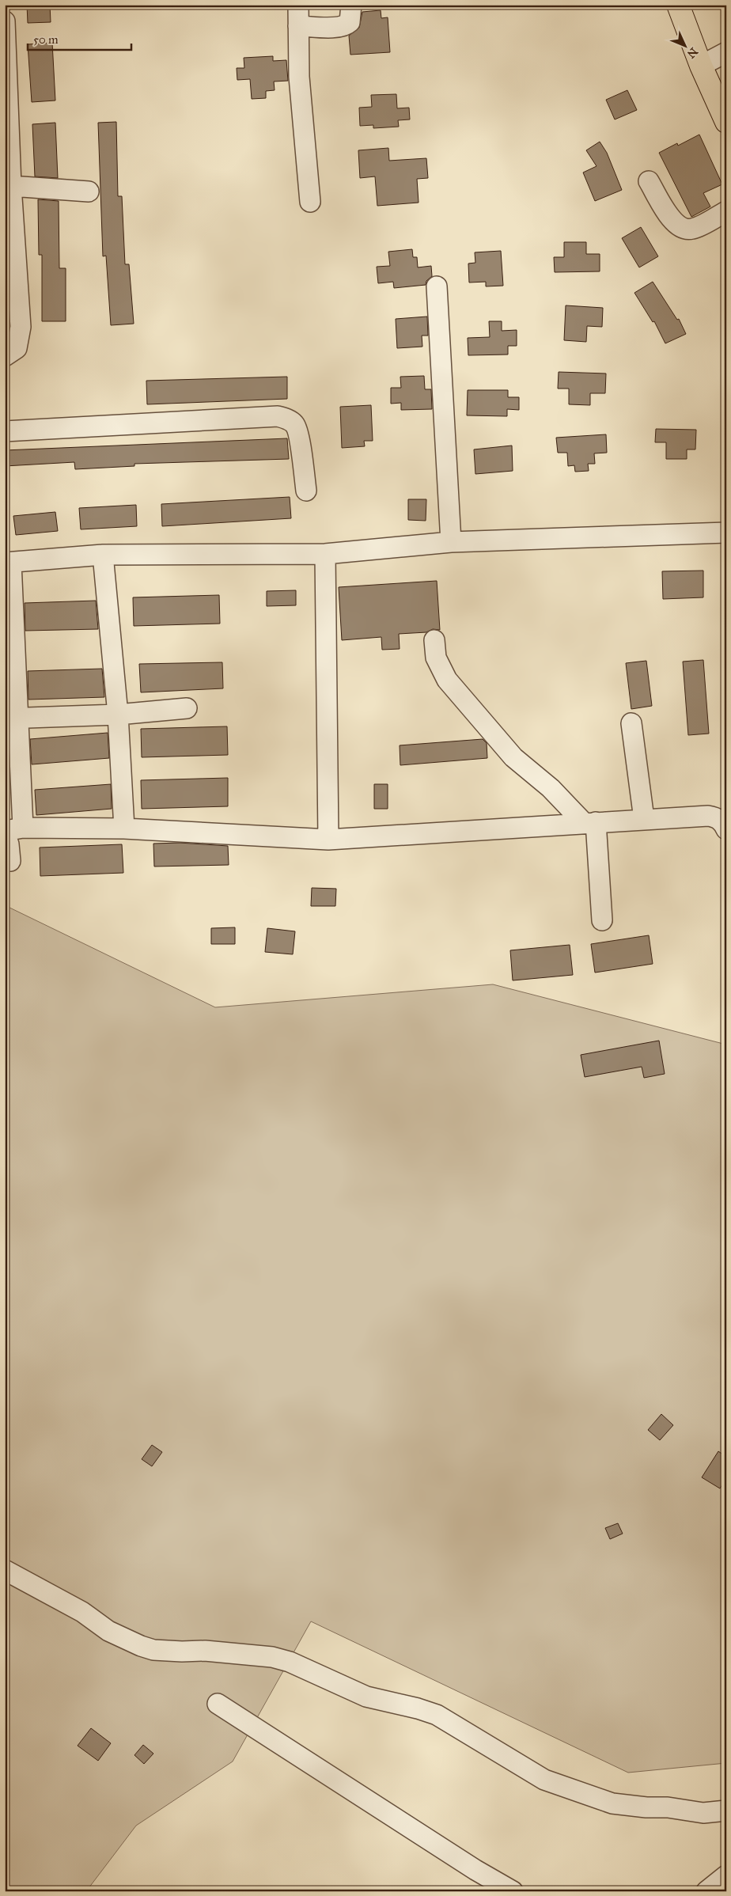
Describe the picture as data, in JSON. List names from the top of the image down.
{
  "scale_bar": "50 m",
  "north": "bottom right"
}
